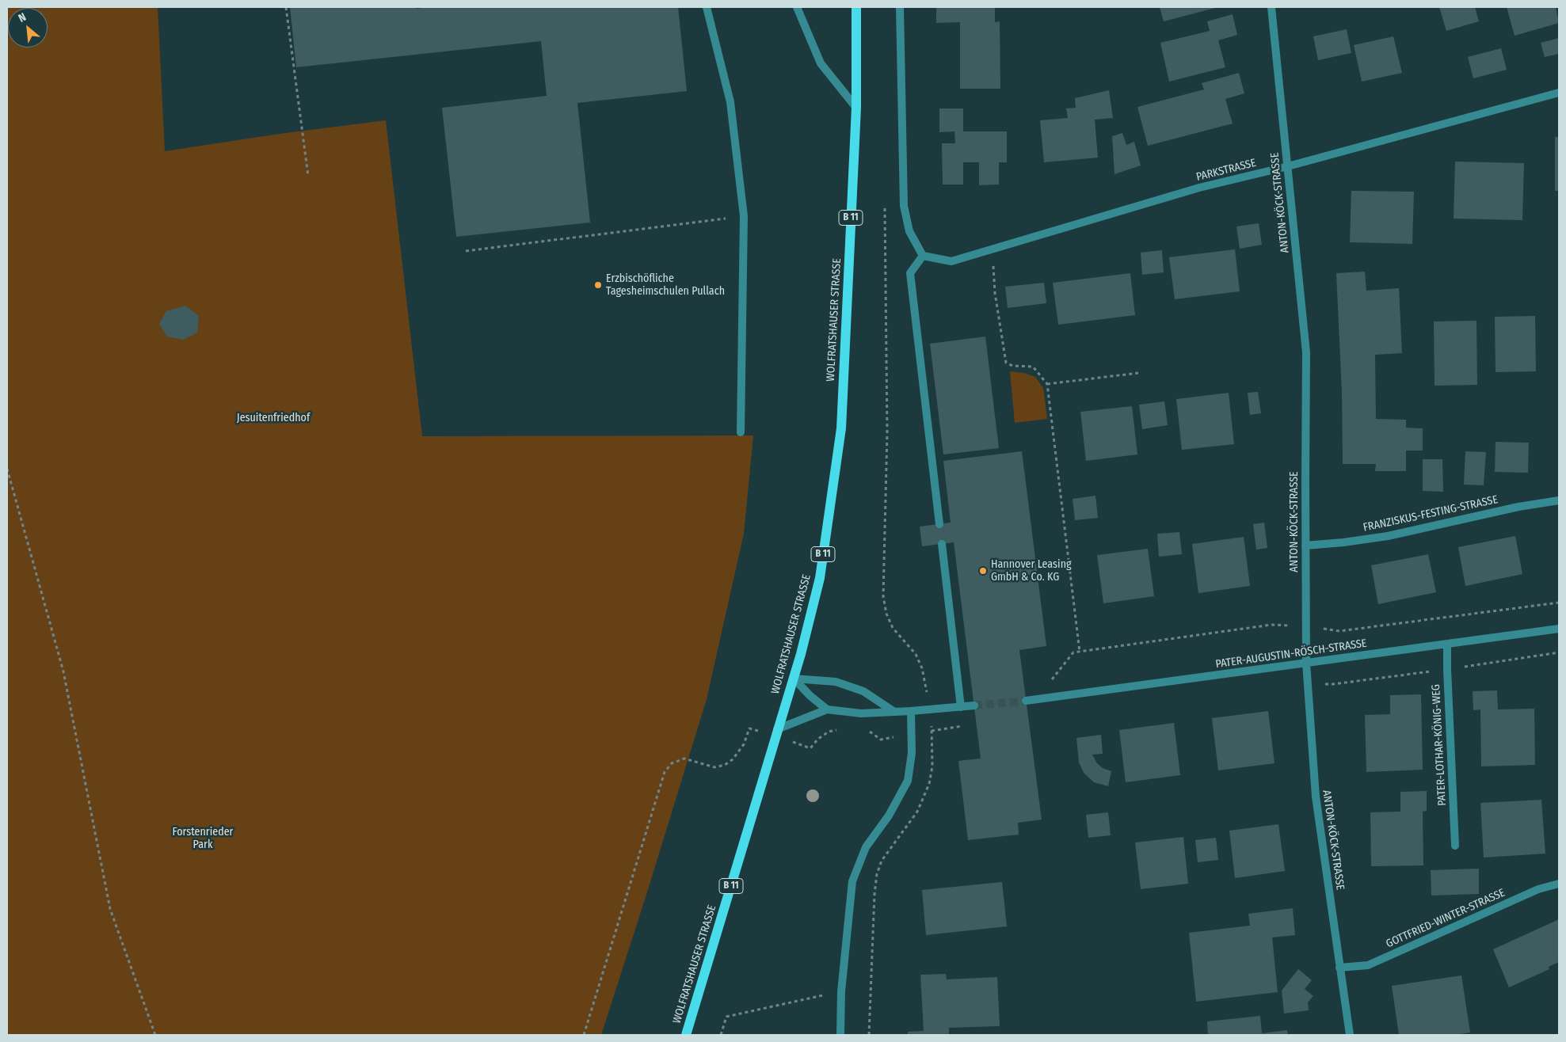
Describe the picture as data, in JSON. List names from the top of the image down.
{
  "streets": {
    "main road": ["B 11", "WOLFRATSHAUSER STRASSE"],
    "street": [
      "PARKSTRASSE",
      "ANTON-KÖCK-STRASSE",
      "FRANZISKUS-FESTING-STRASSE",
      "PATER-AUGUSTIN-RÖSCH-STRASSE",
      "PATER-LOTHAR-KÖNIG-WEG",
      "GOTTFRIED-WINTER-STRASSE"
    ]
  },
  "crossings": [
    ["PARKSTRASSE", "ANTON-KÖCK-STRASSE"],
    ["ANTON-KÖCK-STRASSE", "FRANZISKUS-FESTING-STRASSE"],
    ["ANTON-KÖCK-STRASSE", "PATER-AUGUSTIN-RÖSCH-STRASSE"],
    ["ANTON-KÖCK-STRASSE", "GOTTFRIED-WINTER-STRASSE"],
    ["PATER-AUGUSTIN-RÖSCH-STRASSE", "PATER-LOTHAR-KÖNIG-WEG"]
  ],
  "parks": ["Jesuitenfriedhof", "Forstenrieder Park"],
  "places": ["Erzbischöfliche Tagesheimschulen Pullach", "Hannover Leasing GmbH & Co. KG"],
  "north": "top left"
}
